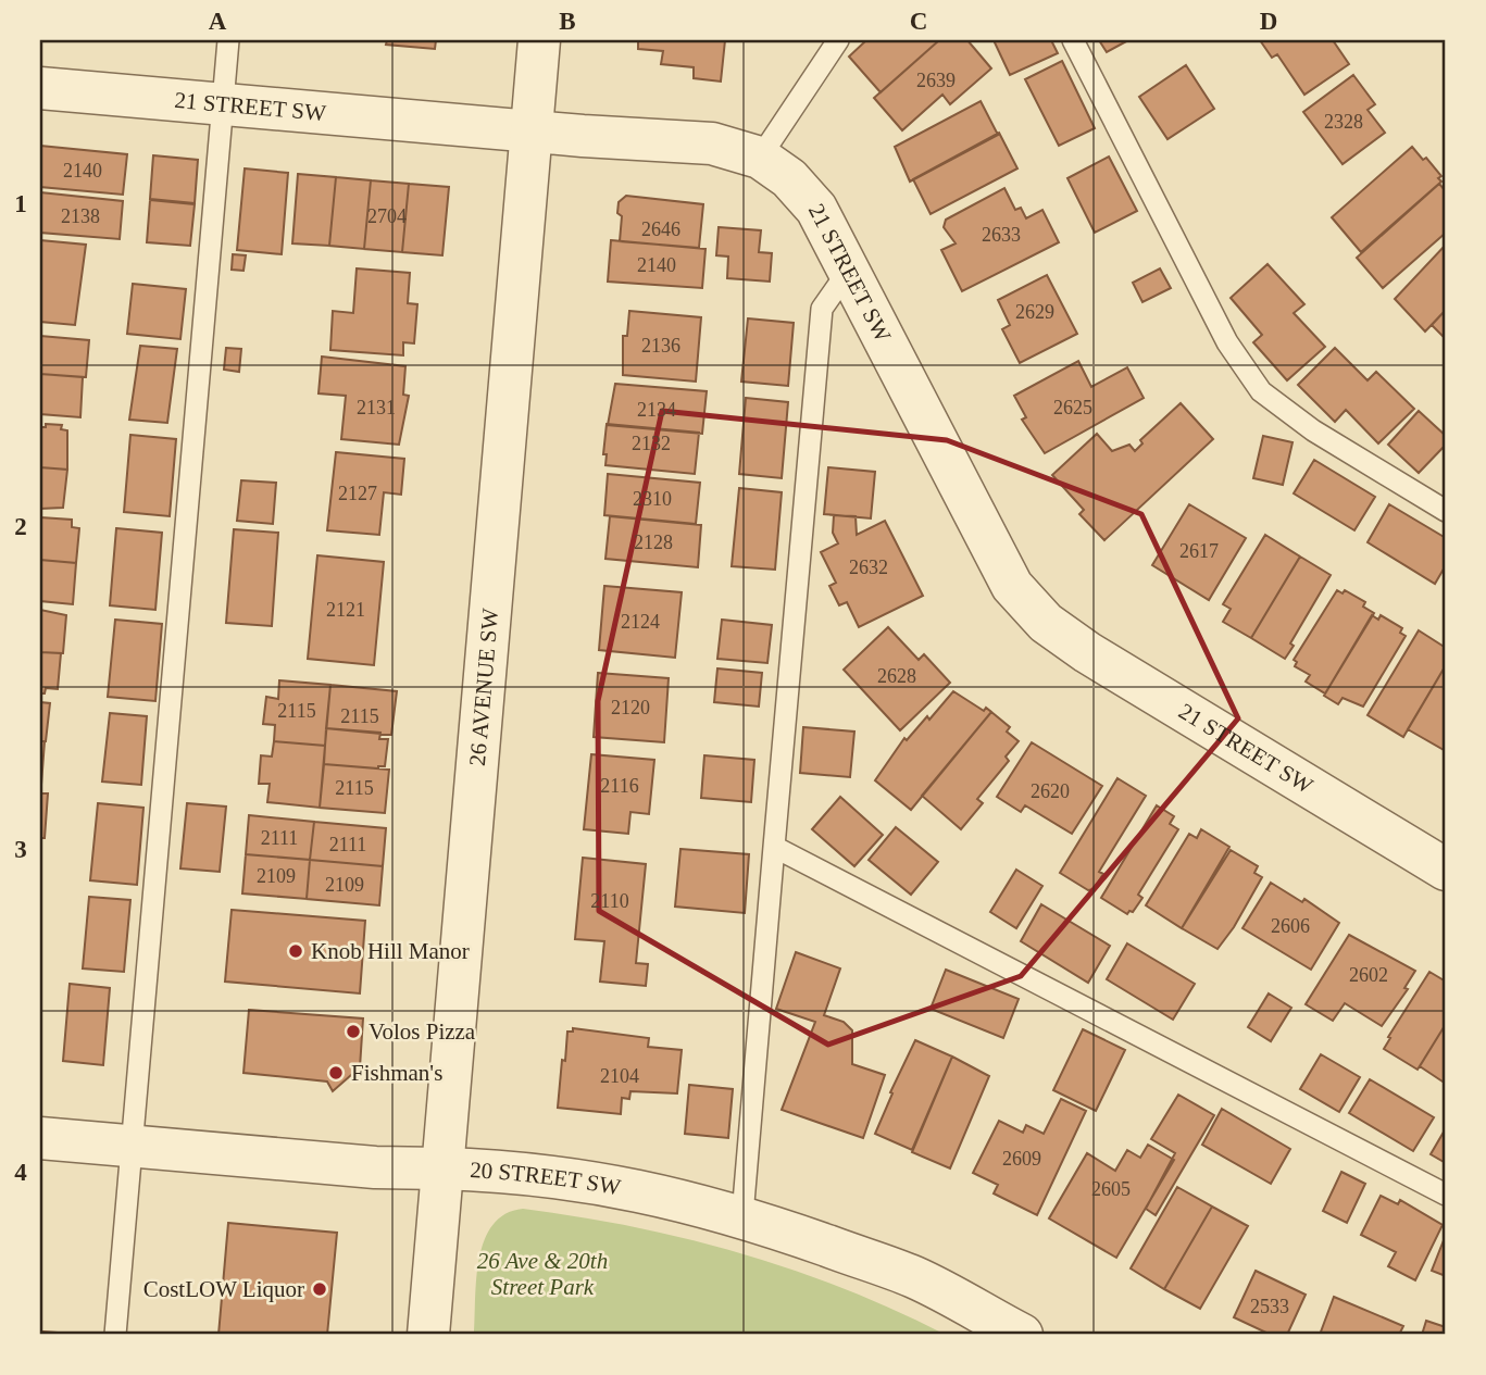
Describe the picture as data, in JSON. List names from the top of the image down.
{
  "streets": {
    "street": ["21 STREET SW", "26 AVENUE SW", "20 STREET SW"]
  },
  "crossings": [
    ["21 STREET SW", "26 AVENUE SW"],
    ["26 AVENUE SW", "20 STREET SW"]
  ],
  "parks": ["26 Ave & 20th Street Park"],
  "places": [
    "Knob Hill Manor",
    "Volos Pizza",
    "Fishman's",
    "CostLOW Liquor"
  ],
  "house_numbers": [
    "2639",
    "2328",
    "2140",
    "2138",
    "2704",
    "2646",
    "2633",
    "2140",
    "2629",
    "2136",
    "2131",
    "2625",
    "2134",
    "2132",
    "2127",
    "2310",
    "2128",
    "2617",
    "2632",
    "2121",
    "2124",
    "2628",
    "2120",
    "2115",
    "2115",
    "2116",
    "2115",
    "2620",
    "2111",
    "2111",
    "2109",
    "2109",
    "2110",
    "2606",
    "2602",
    "2104",
    "2609",
    "2605",
    "2533"
  ],
  "grid": {
    "columns": [
      "A",
      "B",
      "C",
      "D"
    ],
    "rows": [
      "1",
      "2",
      "3",
      "4"
    ]
  }
}
